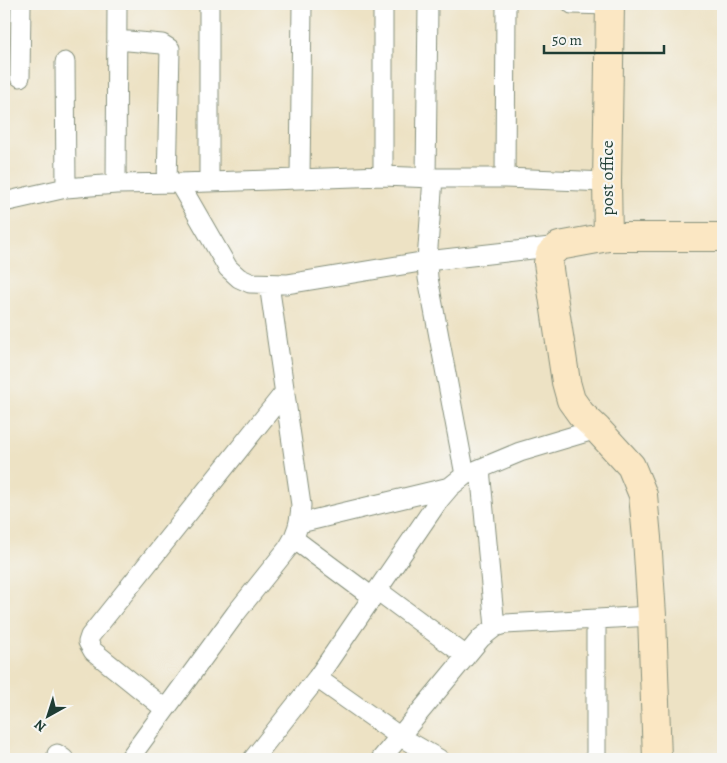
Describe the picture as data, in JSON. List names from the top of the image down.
{
  "streets": {
    "street": ["post office"]
  },
  "scale_bar": "50 m",
  "north": "bottom left"
}
